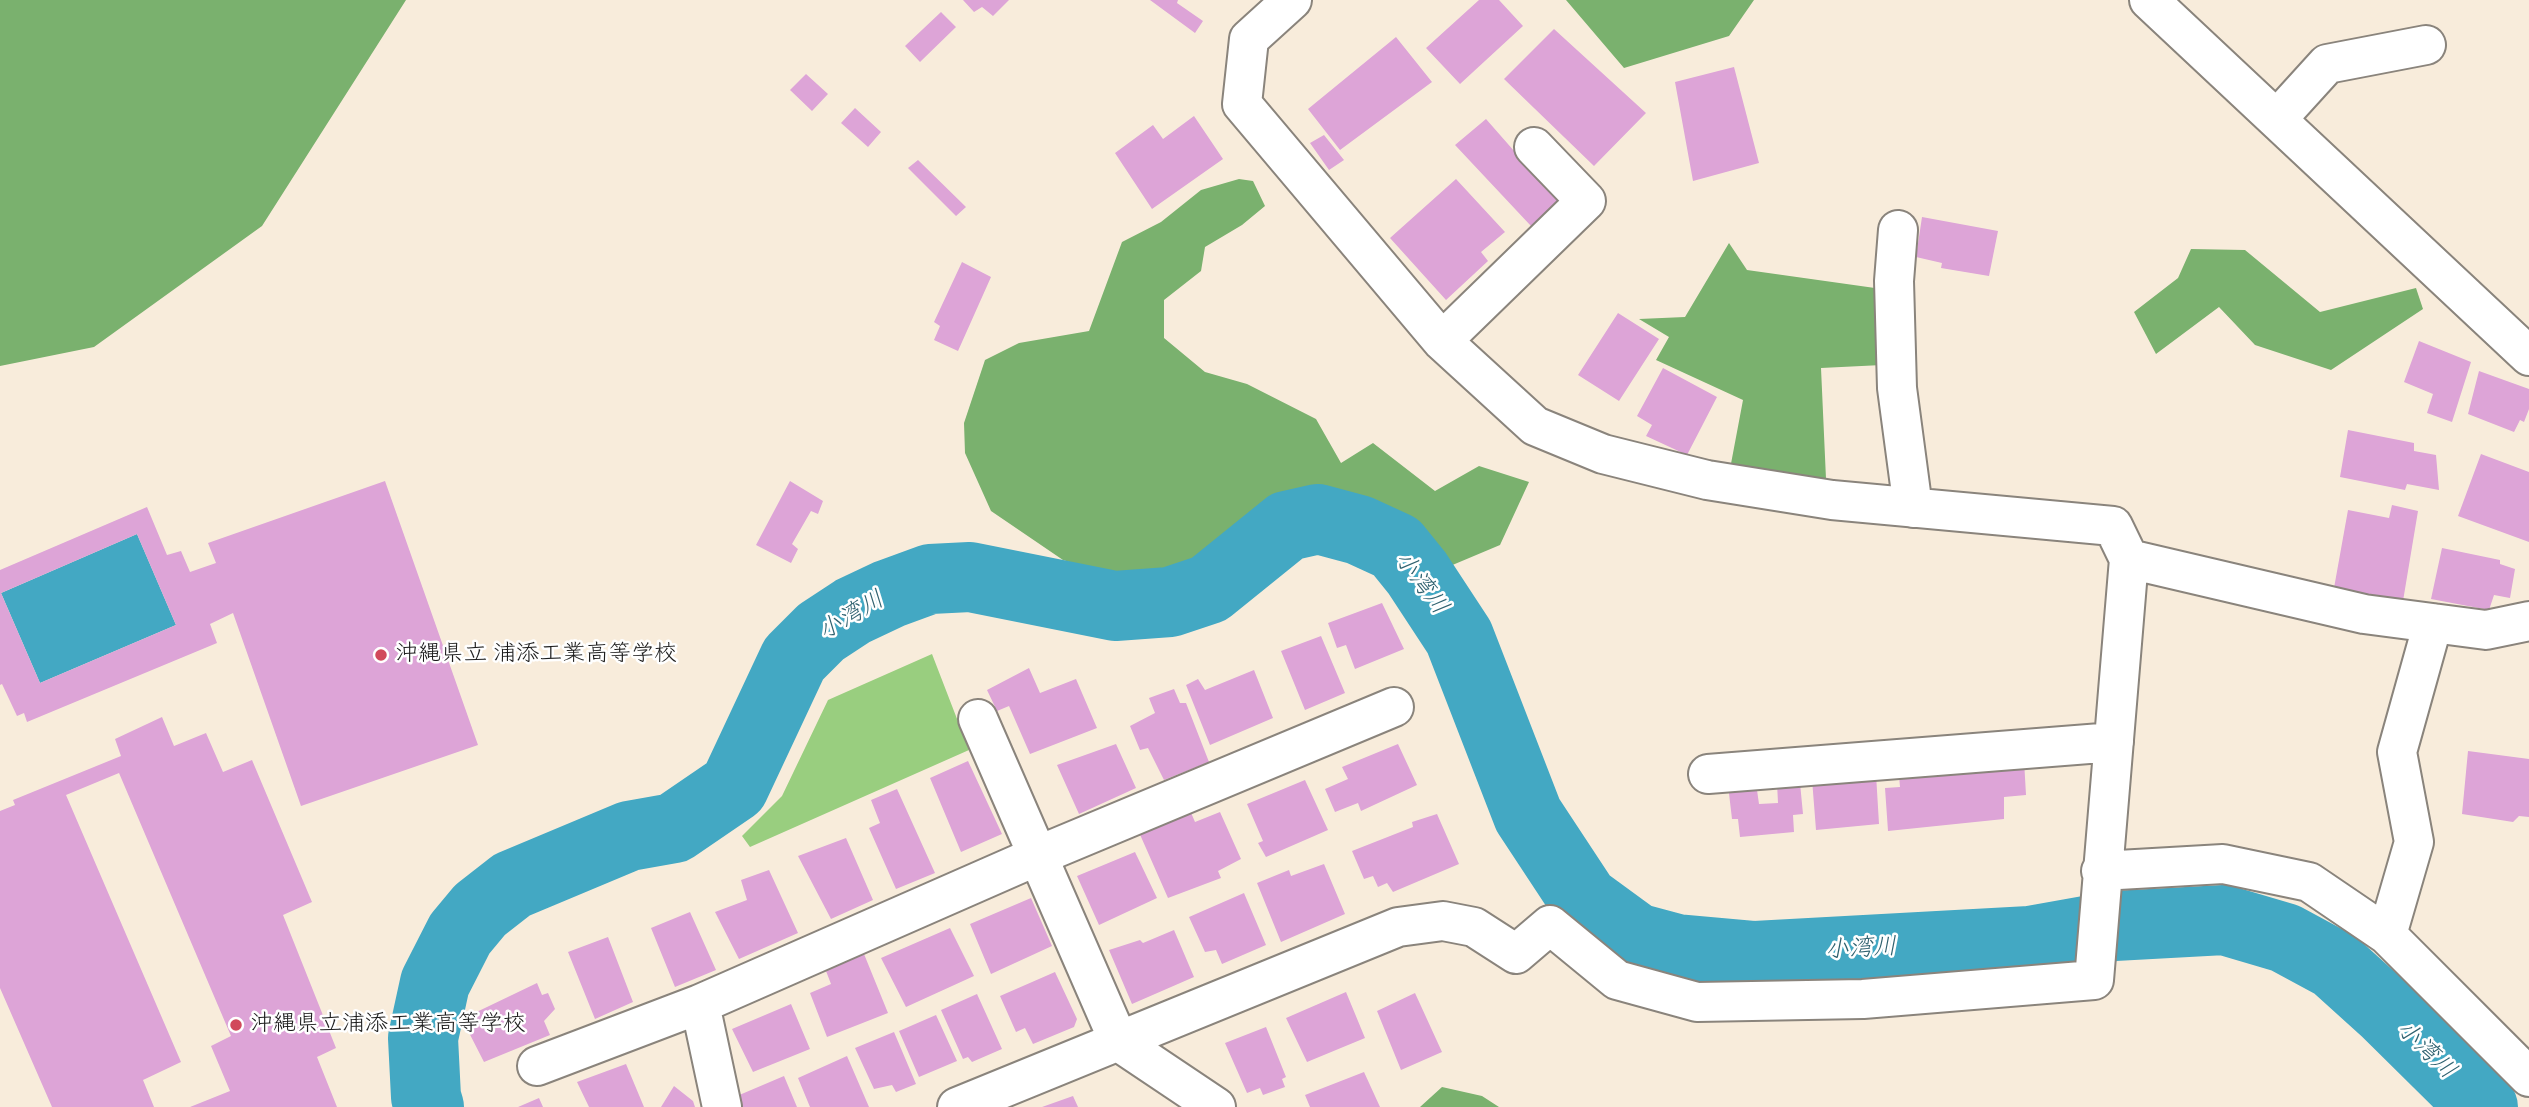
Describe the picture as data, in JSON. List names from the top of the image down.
{
  "water": ["小湾川"],
  "places": ["沖縄県立 浦添工業高等学校", "沖縄県立浦添工業高等学校"]
}
